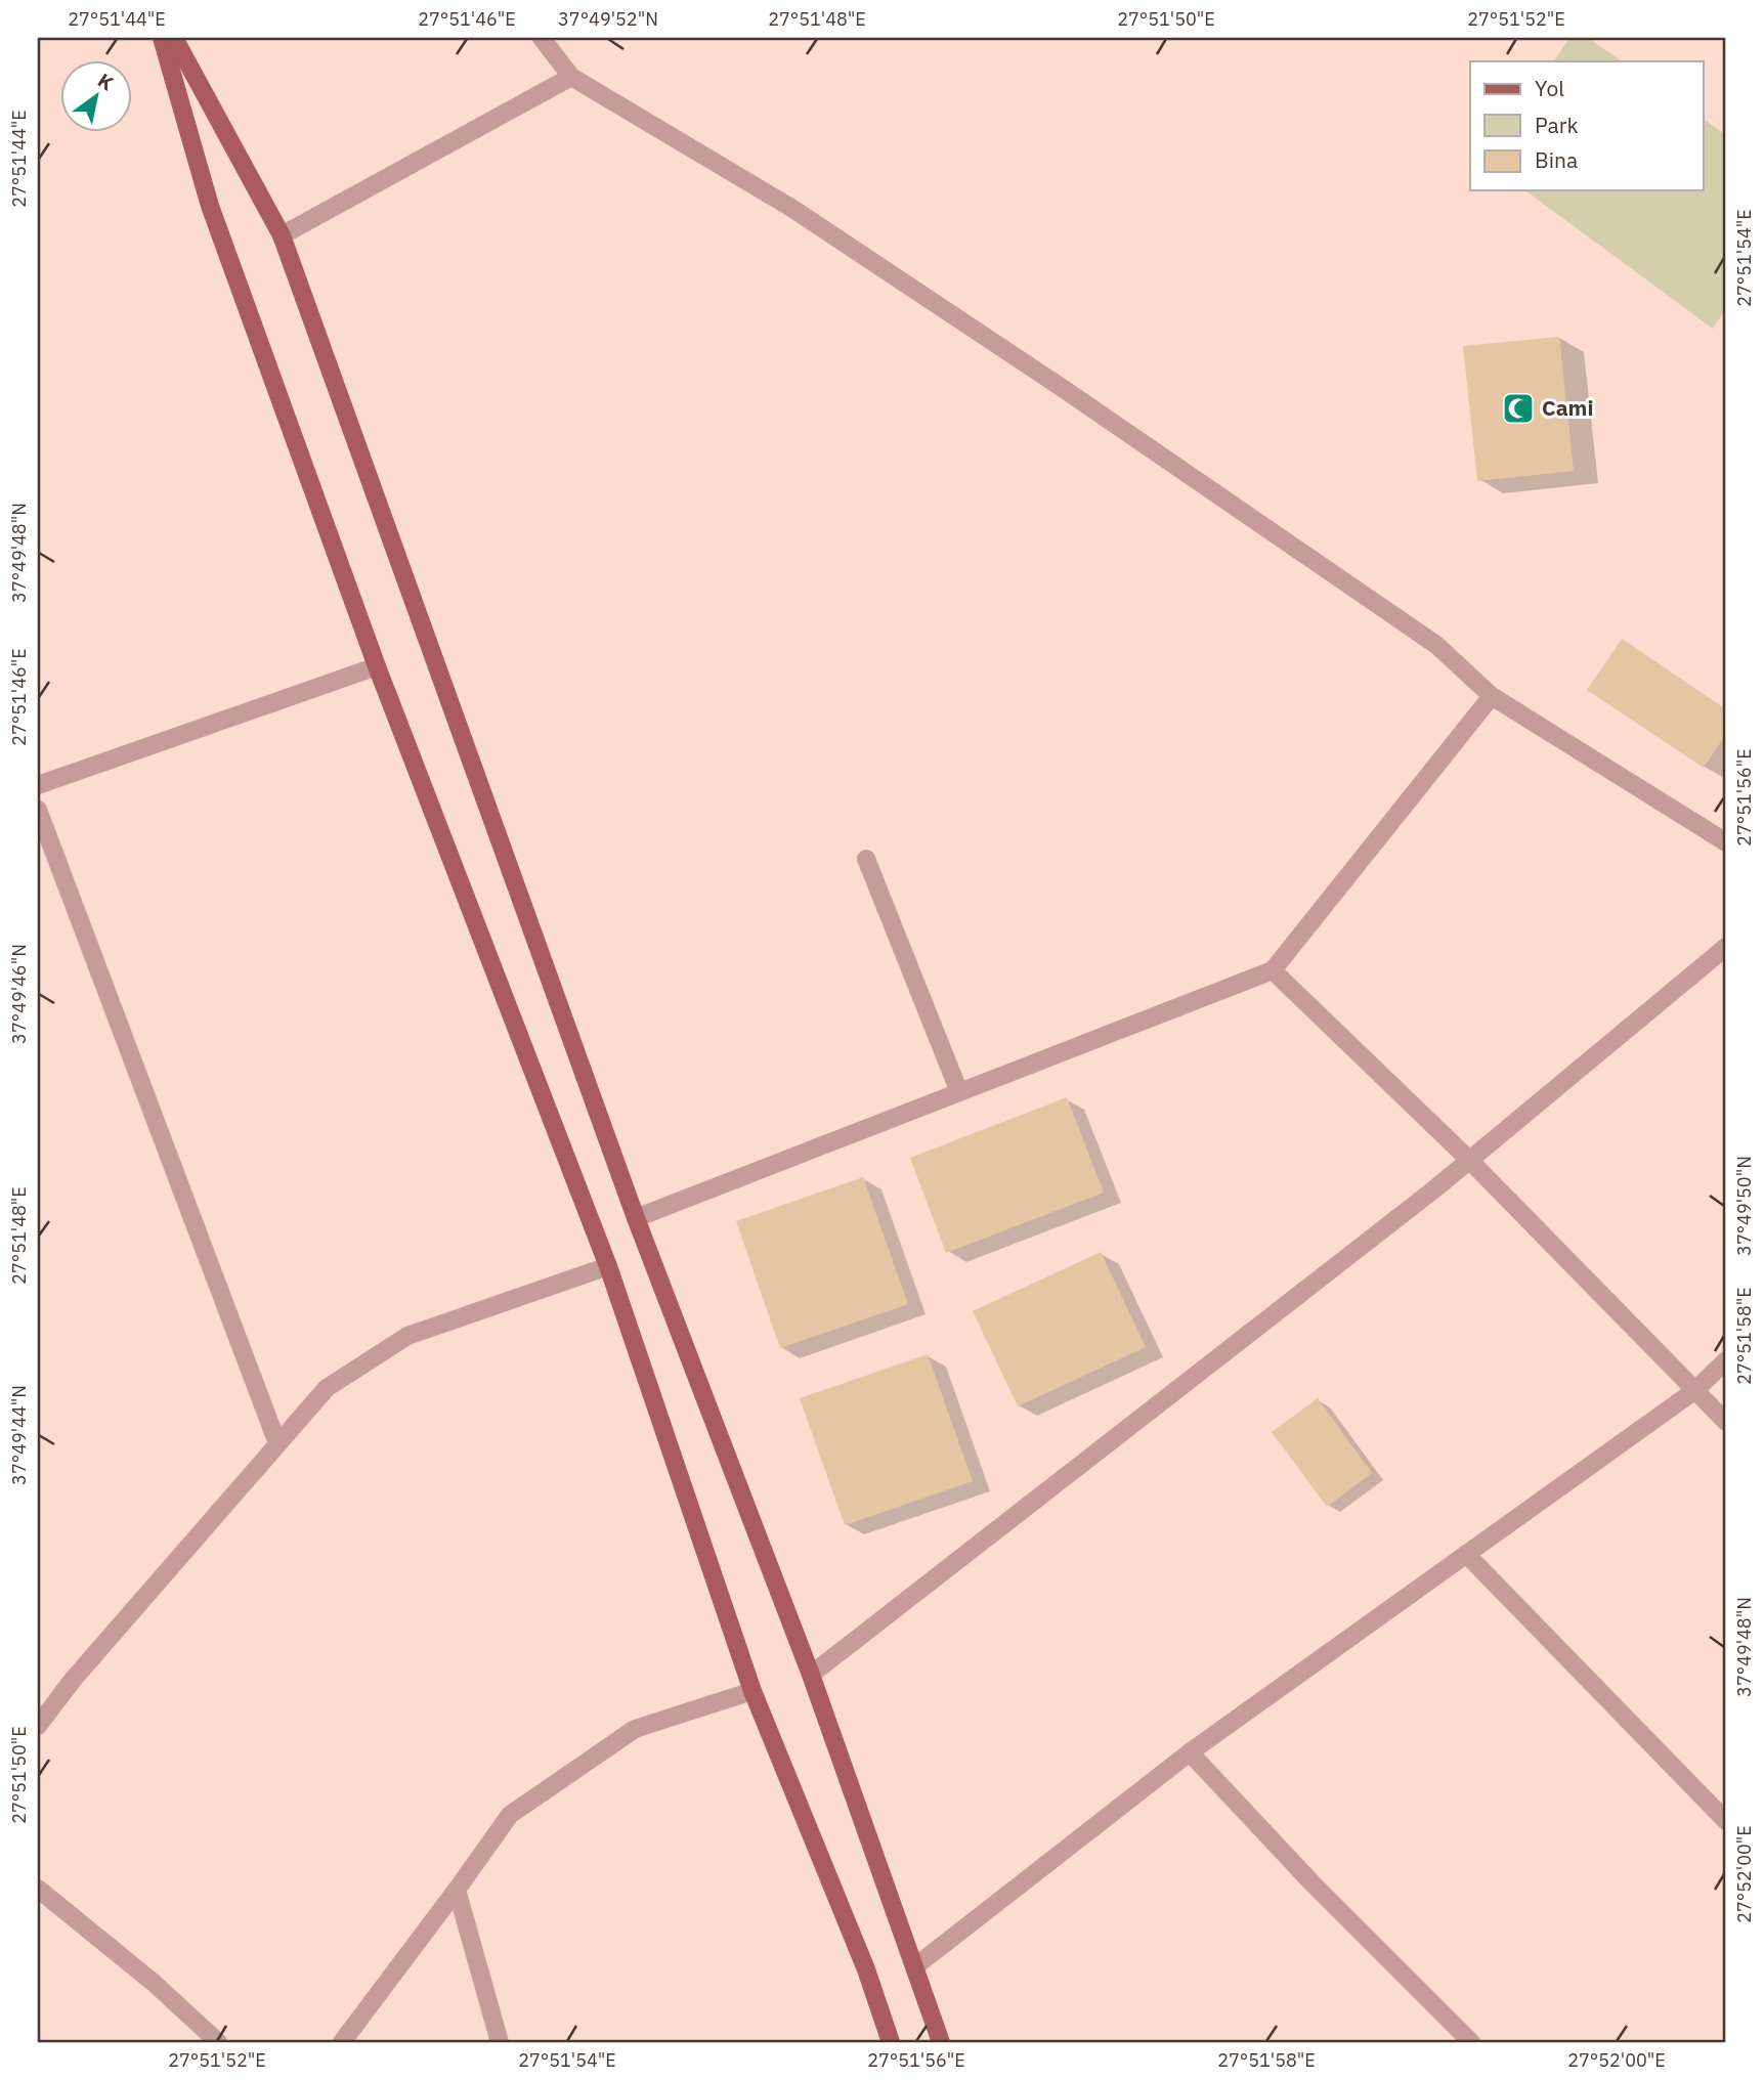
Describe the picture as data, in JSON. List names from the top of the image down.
{
  "places": {
    "mosque": ["Cami"]
  },
  "legend": ["Yol", "Park", "Bina"],
  "north": "top right",
  "coordinates": [
    "27°51'44\"E",
    "27°51'46\"E",
    "37°49'52\"N",
    "27°51'48\"E",
    "27°51'50\"E",
    "27°51'52\"E",
    "27°51'54\"E",
    "37°49'48\"N",
    "27°51'56\"E",
    "37°49'46\"N",
    "37°49'50\"N",
    "27°51'58\"E",
    "37°49'44\"N",
    "27°52'00\"E"
  ]
}
